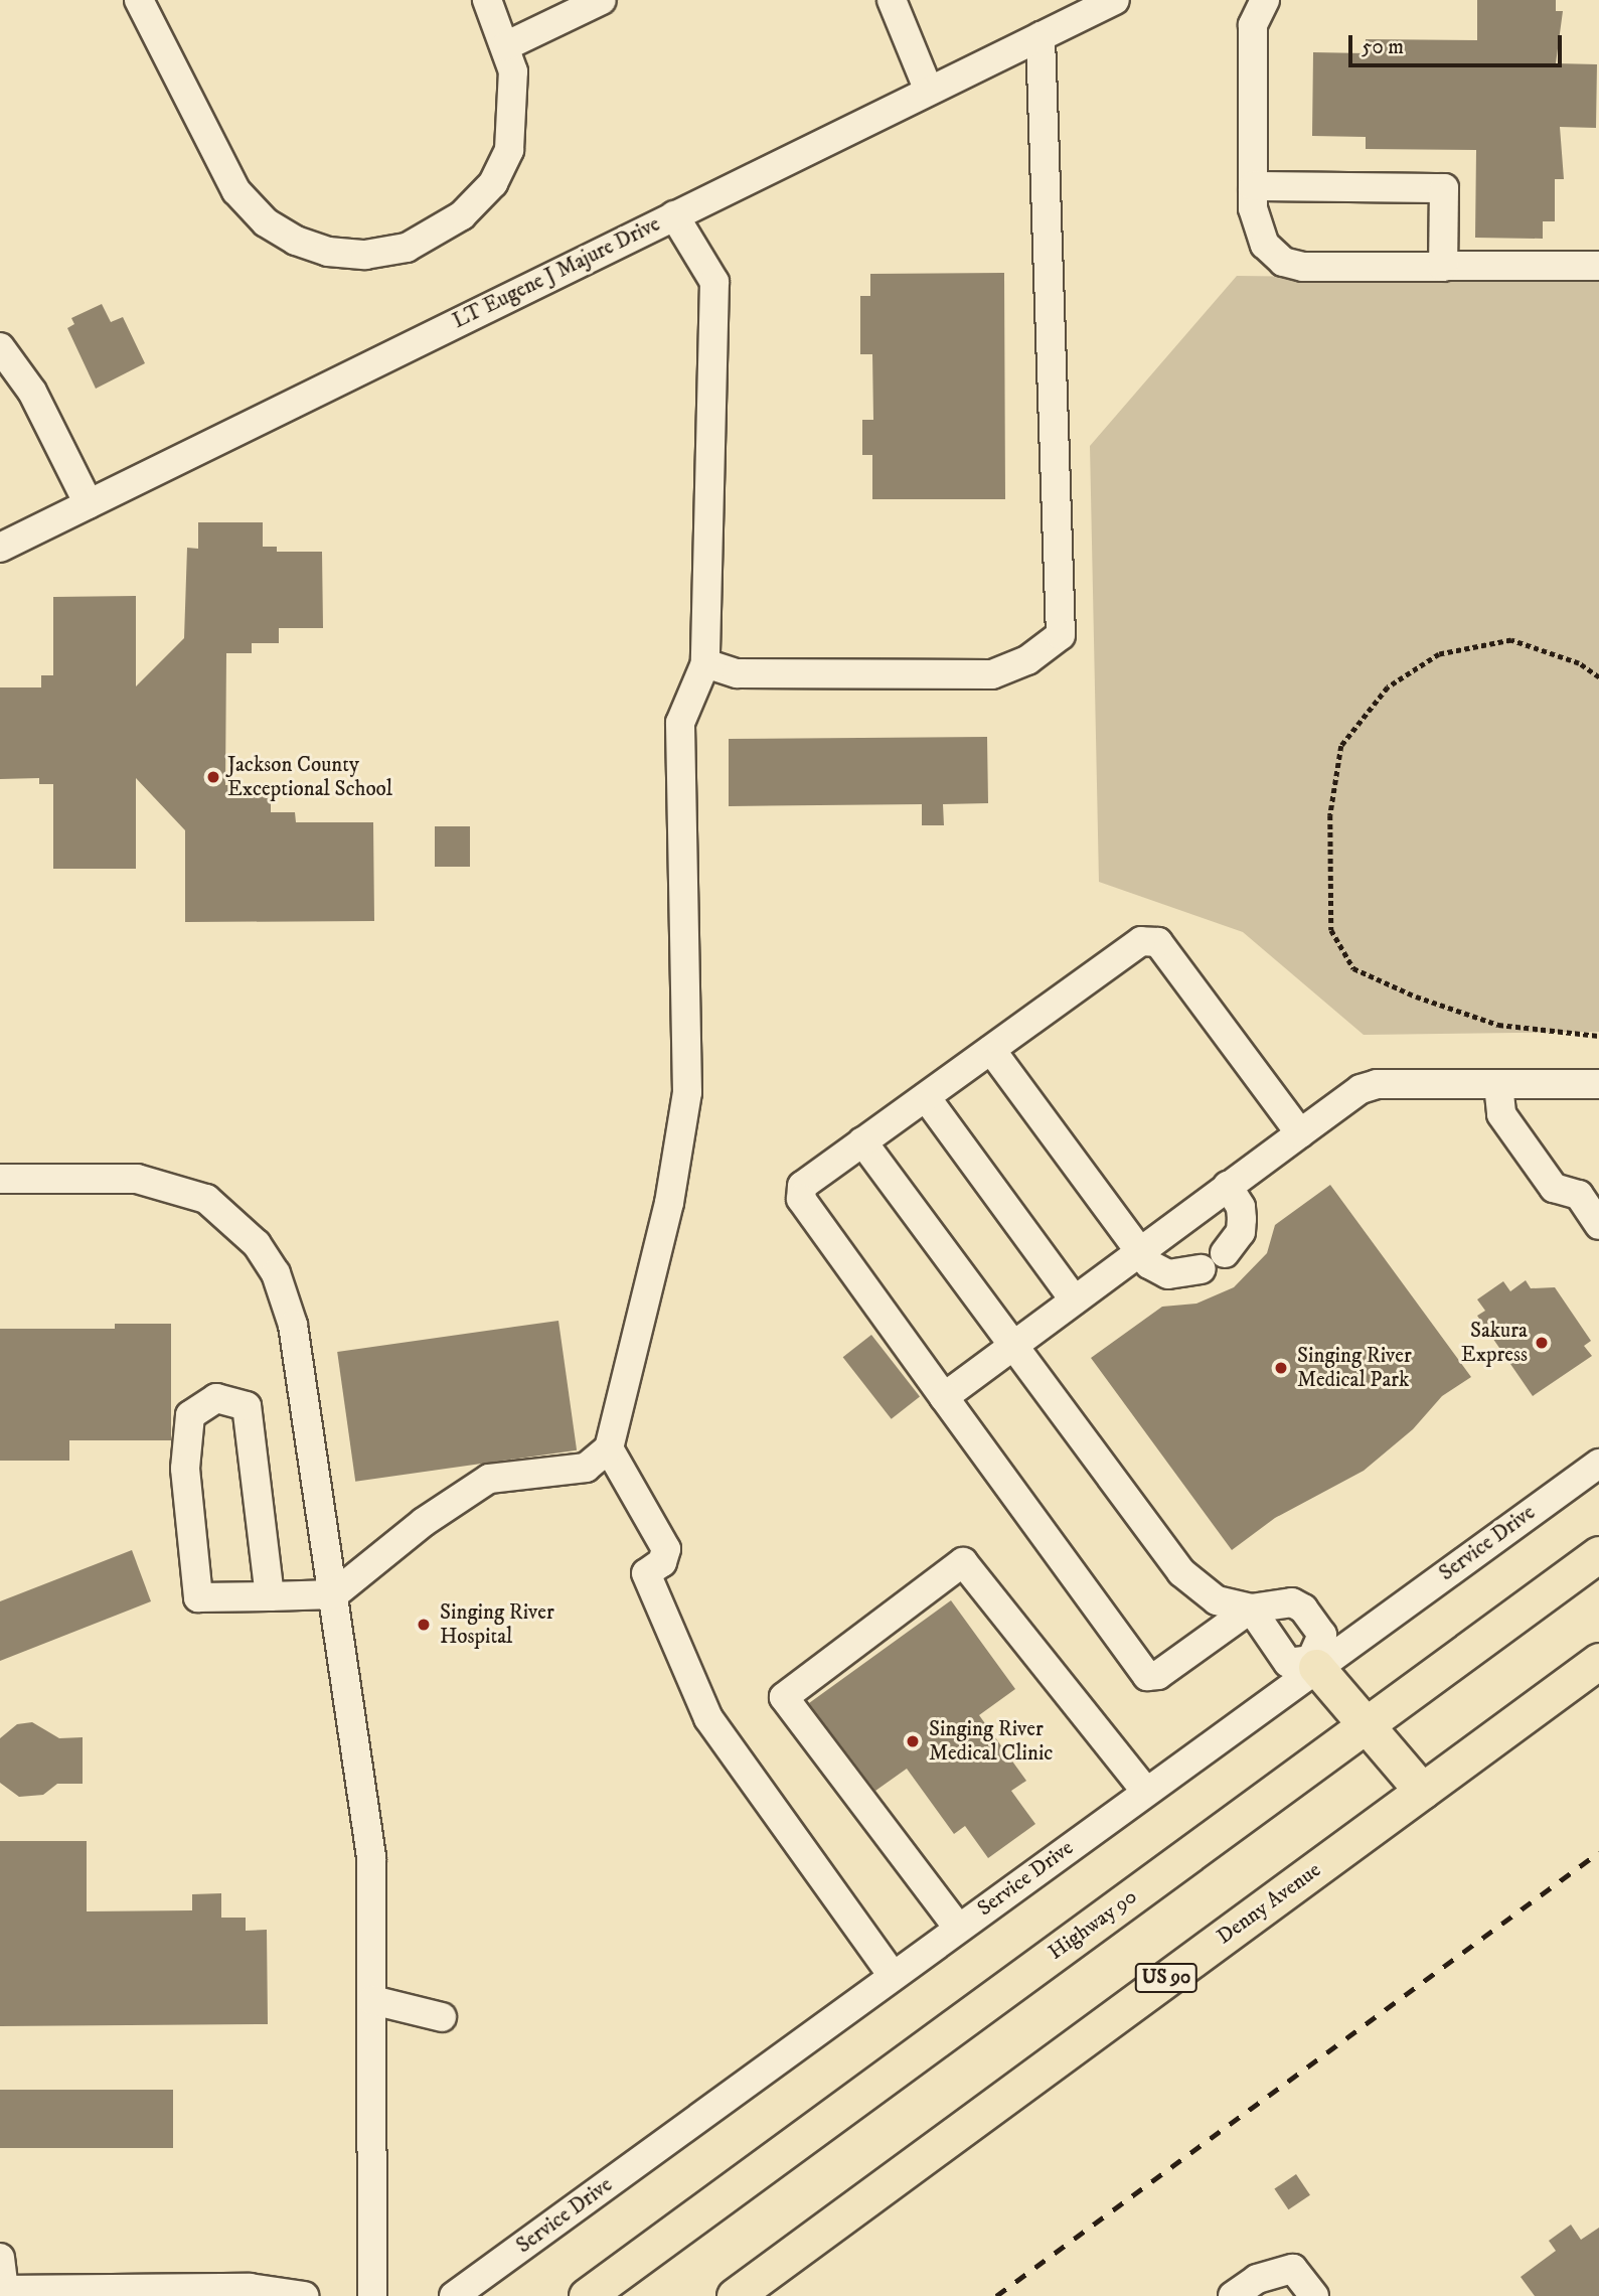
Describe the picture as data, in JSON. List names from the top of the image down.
{
  "streets": {
    "main road": ["Denny Avenue", "Highway 90", "US 90"],
    "street": ["LT Eugene J Majure Drive", "Service Drive"]
  },
  "places": [
    "Jackson County Exceptional School",
    "Sakura Express",
    "Singing River Medical Park",
    "Singing River Hospital",
    "Singing River Medical Clinic"
  ],
  "scale_bar": "50 m"
}
